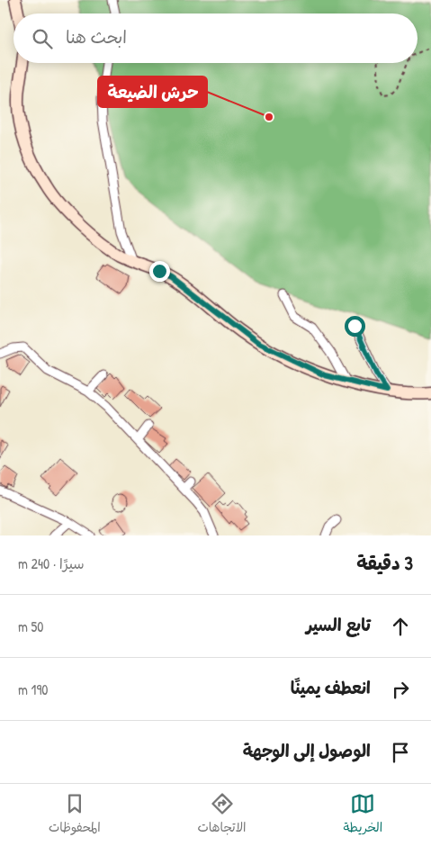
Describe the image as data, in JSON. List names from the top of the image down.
{
  "places": ["حرش الضيعة"],
  "page": {
    "search": "ابحث هنا",
    "heading": ["3 دقيقة", "سيرًا · 240 m"],
    "list": [
      ["تابع السير", "50 m"],
      ["انعطف يمينًا", "190 m"],
      "الوصول إلى الوجهة"
    ],
    "nav": ["الخريطة", "الاتجاهات", "المحفوظات"]
  }
}
